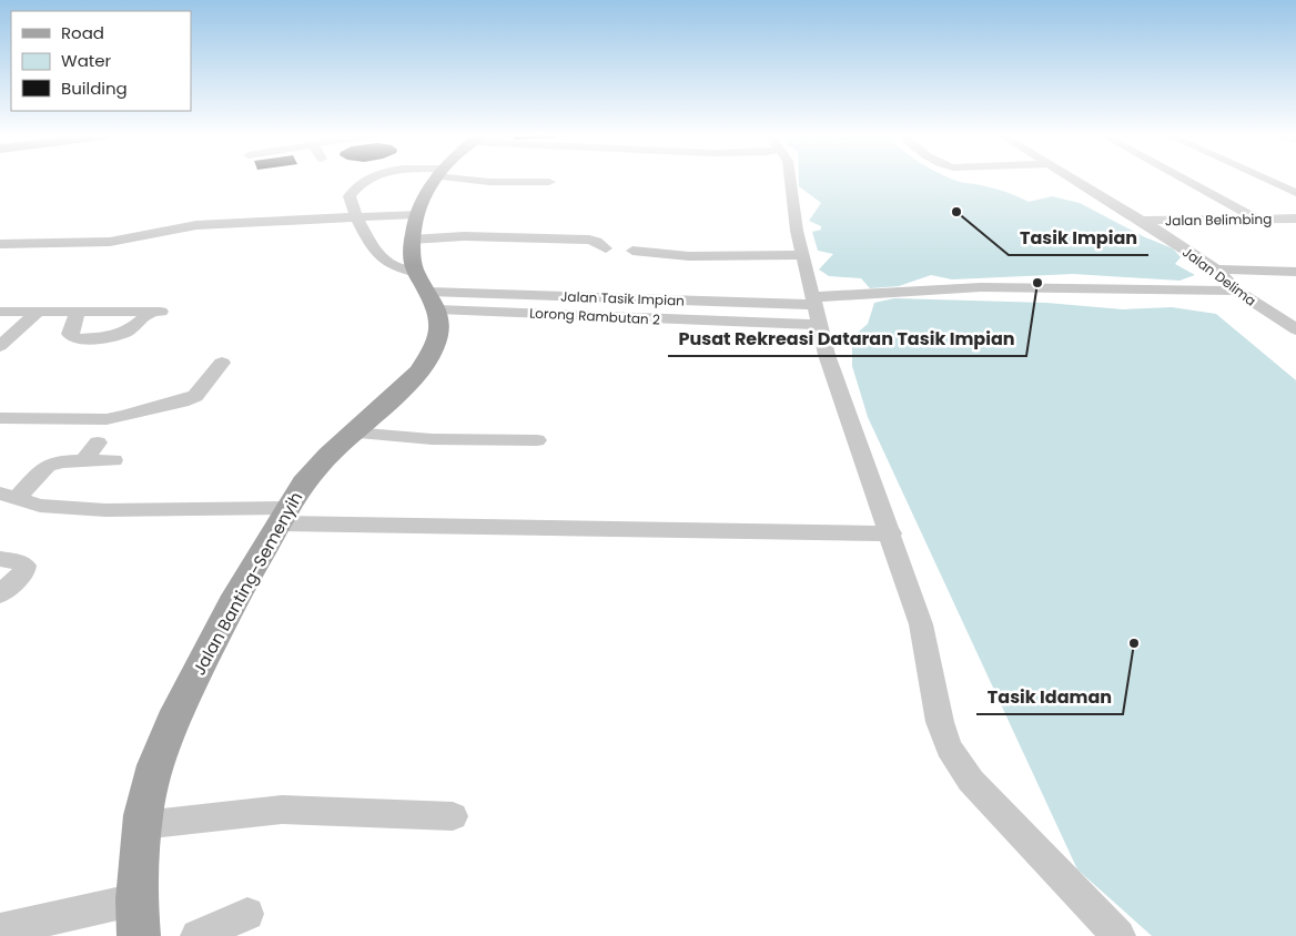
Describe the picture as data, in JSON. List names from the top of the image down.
{
  "streets": {
    "main road": ["Jalan Banting-Semenyih"],
    "street": ["Jalan Belimbing", "Jalan Delima", "Lorong Rambutan 2"]
  },
  "crossings": [
    ["Jalan Belimbing", "Jalan Delima"],
    ["Jalan Delima", "Lorong Rambutan 2"],
    ["Lorong Rambutan 2", "Jalan Banting-Semenyih"]
  ],
  "places": ["Tasik Impian", "Pusat Rekreasi Dataran Tasik Impian", "Tasik Idaman"],
  "legend": ["Road", "Water", "Building"]
}
